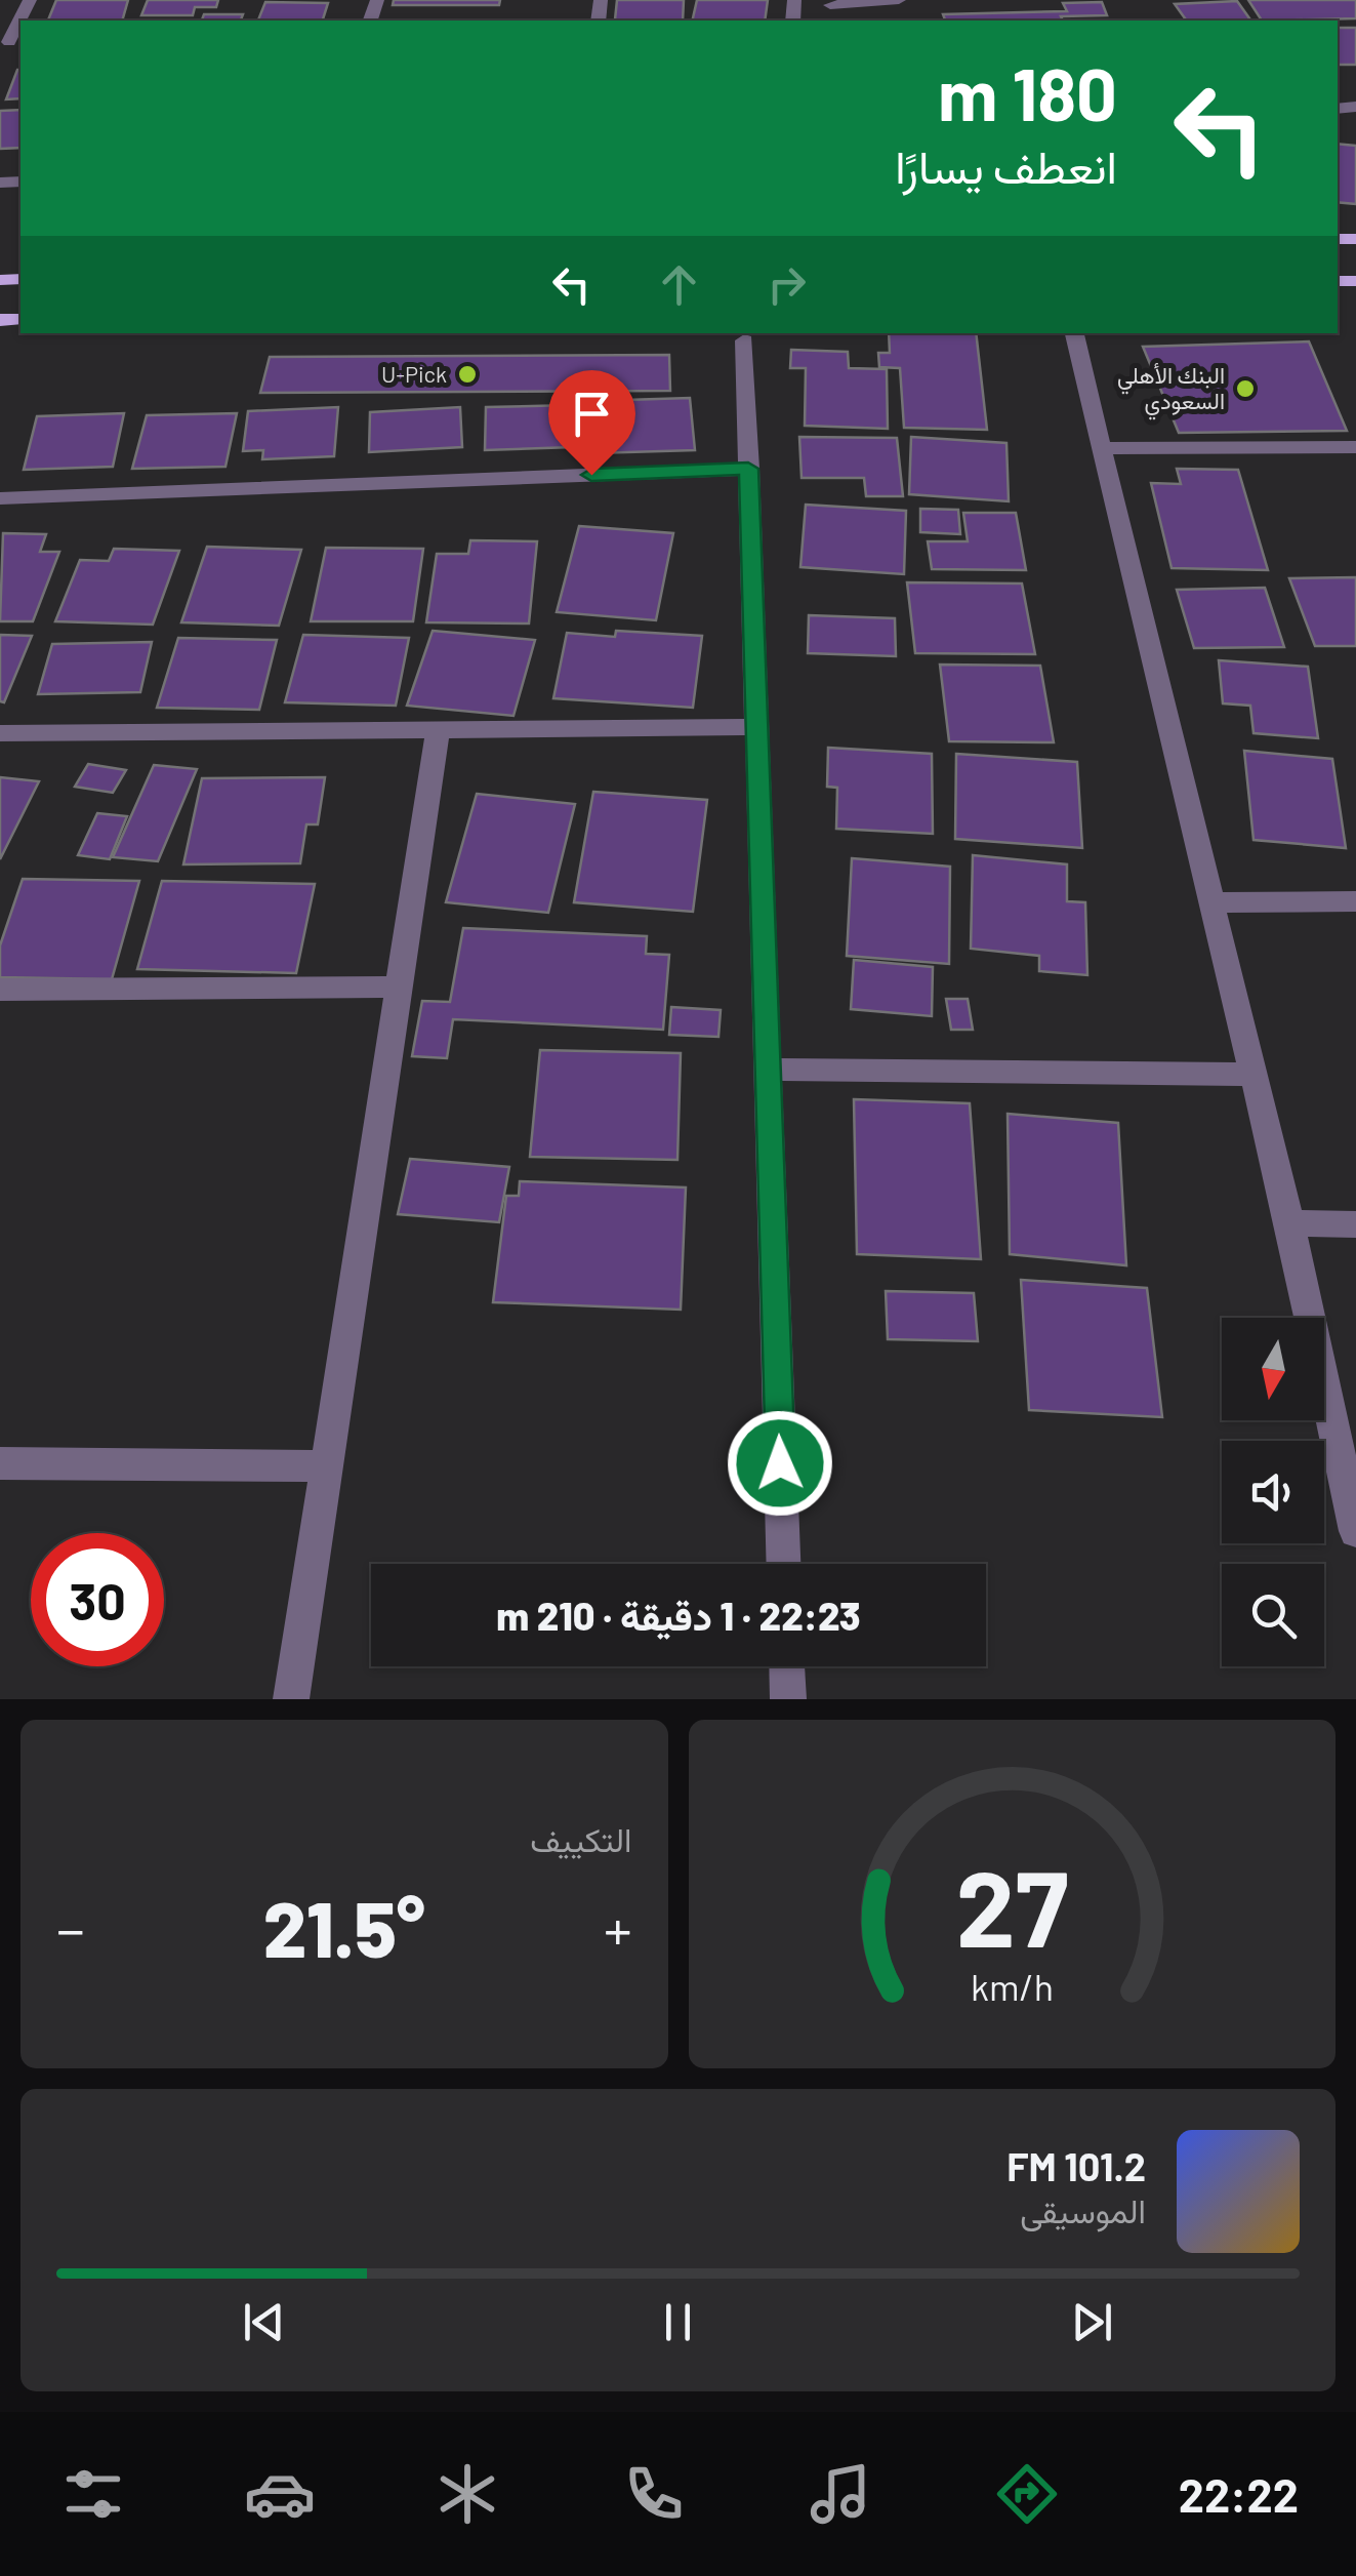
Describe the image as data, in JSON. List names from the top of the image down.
{
  "places": ["U-Pick", "البنك الأهلي السعودي"],
  "north": "bottom",
  "page": {
    "turn": ["180 m", "انعطف يسارًا"],
    "limit": "30",
    "trip": "22:23 · 1 دقيقة · 210 m",
    "tile": "التكييف",
    "heat": ["−", "21.5°", "+"],
    "song": ["101.2 FM", "الموسيقى"],
    "tabs": "22:22",
    "gauge": ["27", "km/h"]
  }
}
